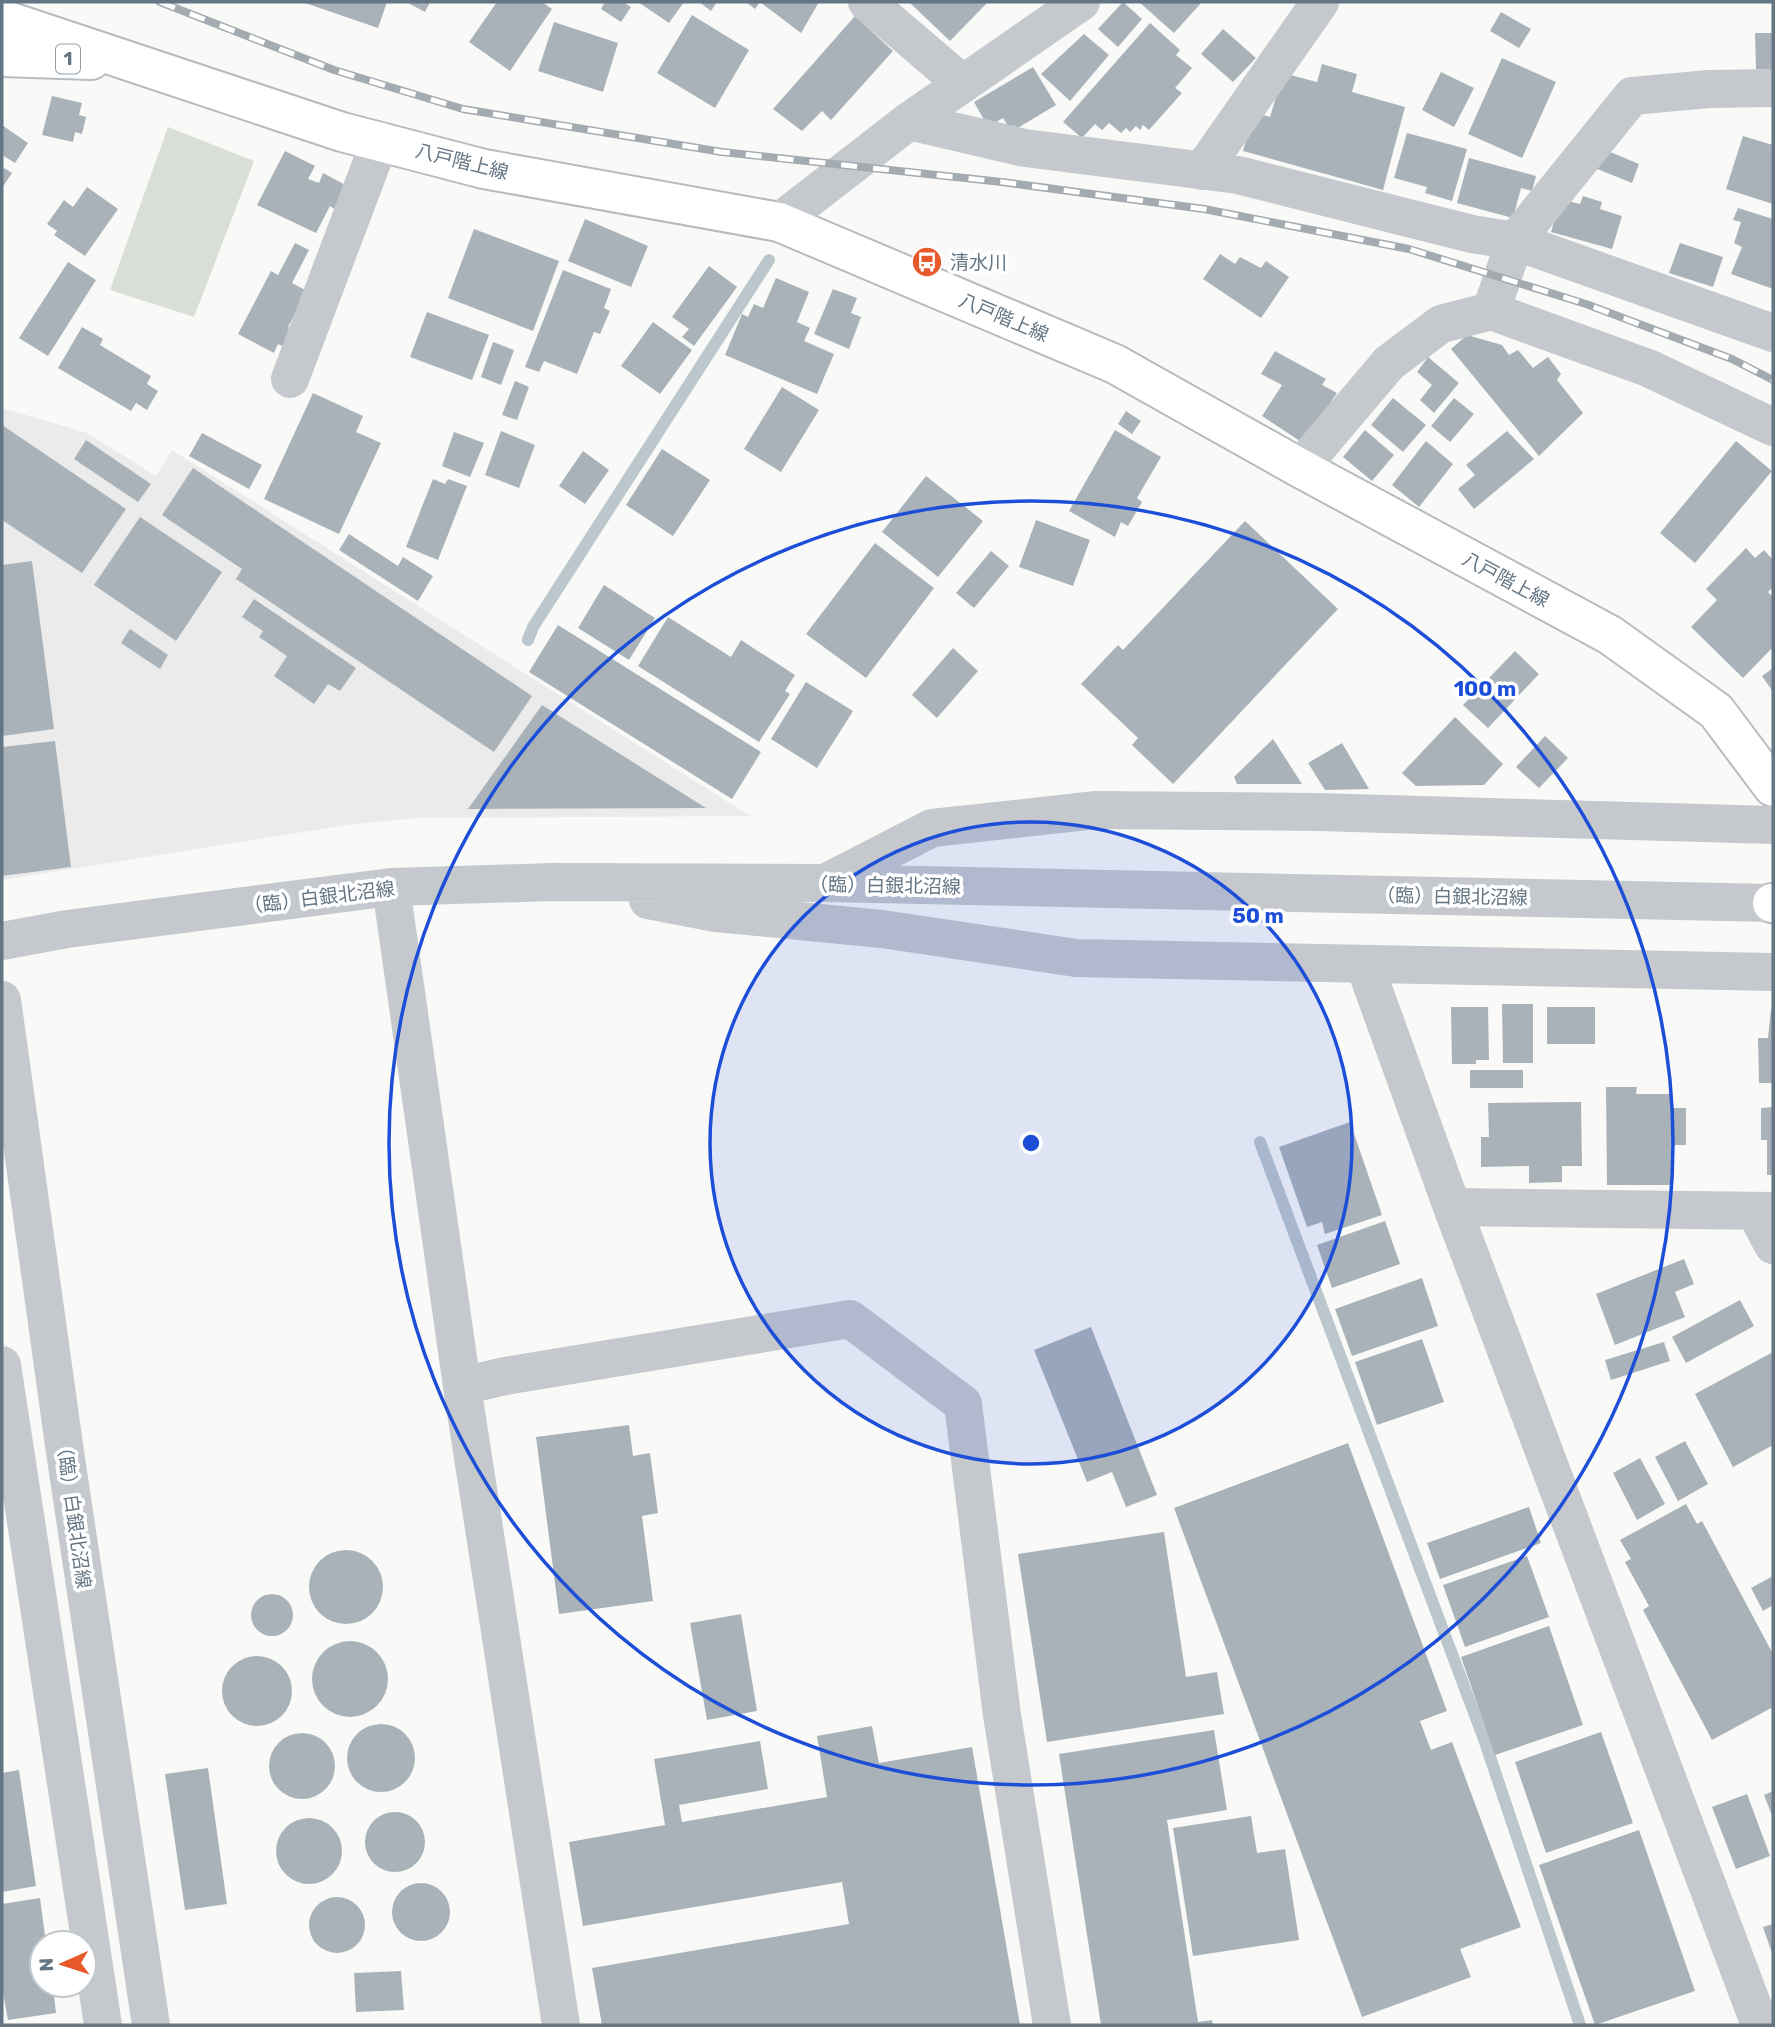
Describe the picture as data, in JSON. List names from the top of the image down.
{
  "streets": {
    "main road": ["1", "八戸階上線"],
    "street": ["（臨）白銀北沼線"]
  },
  "places": {
    "bus stop": ["清水川"]
  },
  "north": "left",
  "rings": ["100 m", "50 m"]
}
